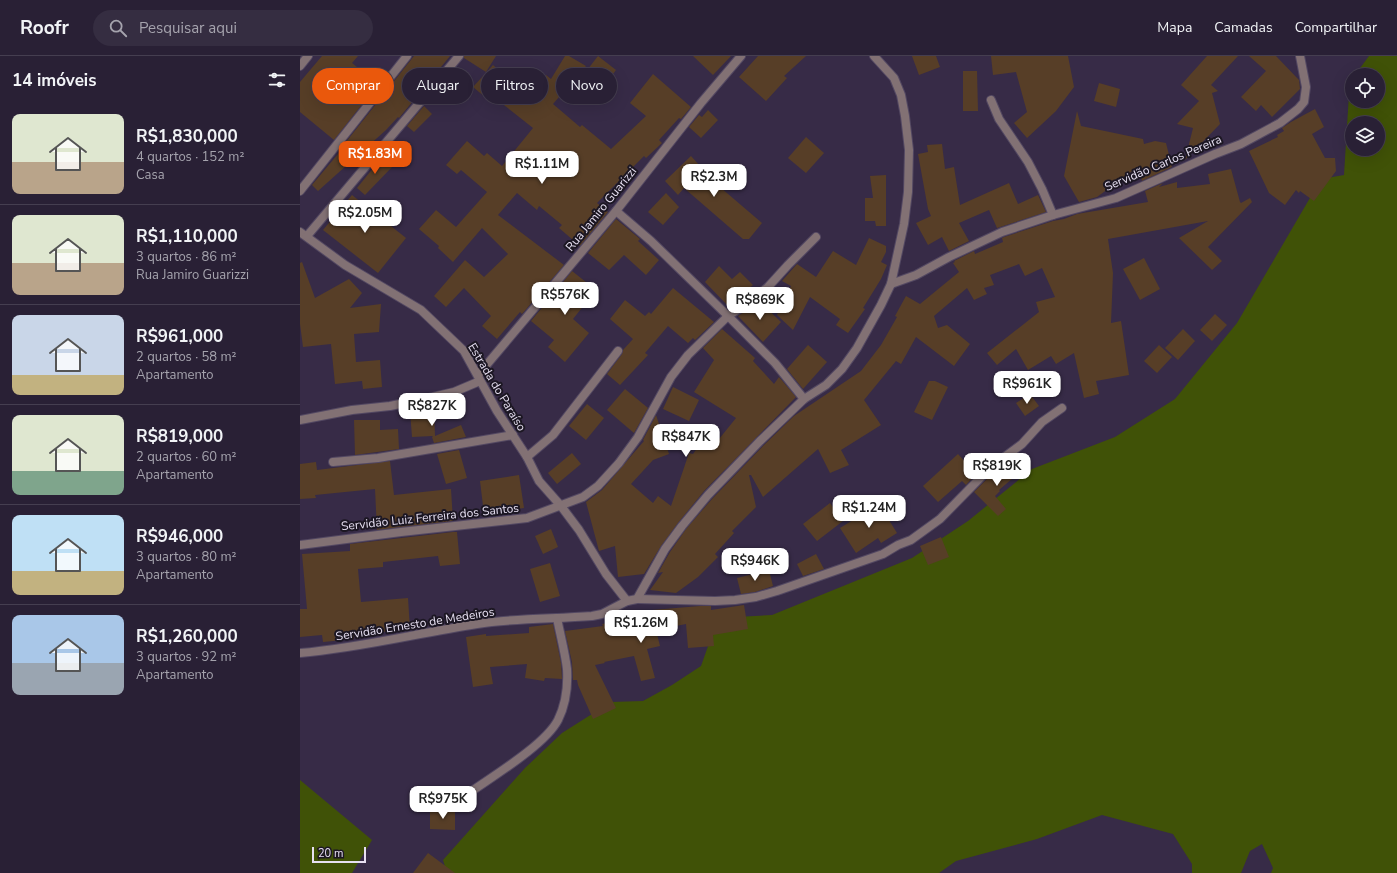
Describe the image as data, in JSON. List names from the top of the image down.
{
  "streets": {
    "street": [
      "Servidão Carlos Pereira",
      "Rua Jamiro Guarizzi",
      "Estrada do Paraíso",
      "Servidão Luiz Ferreira dos Santos",
      "Servidão Ernesto de Medeiros"
    ]
  },
  "crossings": [
    ["Rua Jamiro Guarizzi", "Estrada do Paraíso"],
    ["Estrada do Paraíso", "Servidão Luiz Ferreira dos Santos"],
    ["Estrada do Paraíso", "Servidão Ernesto de Medeiros"]
  ],
  "scale_bar": "20 m",
  "page": {
    "header": "Roofr",
    "search": "Pesquisar aqui",
    "nav": ["Mapa", "Camadas", "Compartilhar"],
    "heading": "14 imóveis",
    "chip": [
      "Comprar",
      "Alugar",
      "Filtros",
      "Novo"
    ],
    "list": [
      {
        "name": "R$1,830,000",
        "note": "4 quartos · 152 m² · Casa"
      },
      {
        "name": "R$1,110,000",
        "note": "3 quartos · 86 m² · Rua Jamiro Guarizzi"
      },
      {
        "name": "R$961,000",
        "note": "2 quartos · 58 m² · Apartamento"
      },
      {
        "name": "R$819,000",
        "note": "2 quartos · 60 m² · Apartamento"
      },
      {
        "name": "R$946,000",
        "note": "3 quartos · 80 m² · Apartamento"
      },
      {
        "name": "R$1,260,000",
        "note": "3 quartos · 92 m² · Apartamento"
      }
    ],
    "price": [
      "R$1.83M",
      "R$1.11M",
      "R$2.3M",
      "R$2.05M",
      "R$576K",
      "R$869K",
      "R$961K",
      "R$827K",
      "R$847K",
      "R$819K",
      "R$1.24M",
      "R$946K",
      "R$1.26M",
      "R$975K"
    ],
    "scale": "20 m"
  }
}
